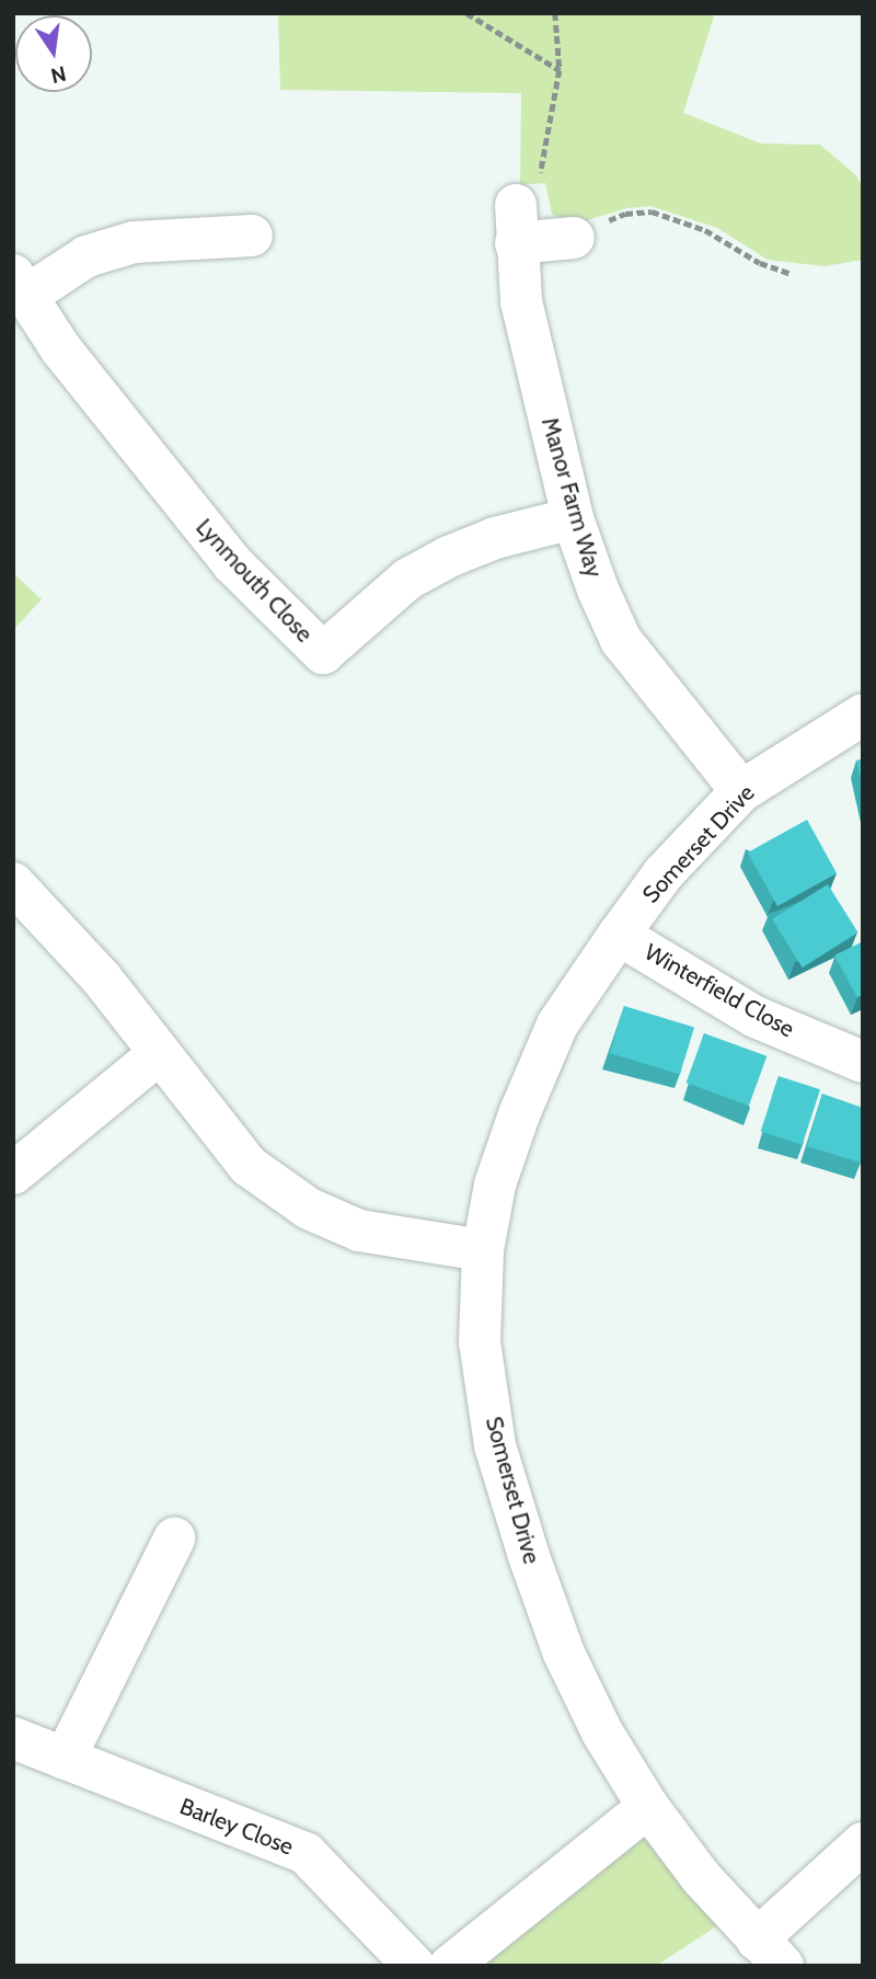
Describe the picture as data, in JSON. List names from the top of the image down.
{
  "streets": {
    "street": [
      "Manor Farm Way",
      "Lynmouth Close",
      "Somerset Drive",
      "Winterfield Close",
      "Barley Close"
    ]
  },
  "crossings": [
    ["Manor Farm Way", "Lynmouth Close"],
    ["Manor Farm Way", "Somerset Drive"],
    ["Somerset Drive", "Winterfield Close"]
  ],
  "north": "bottom"
}
